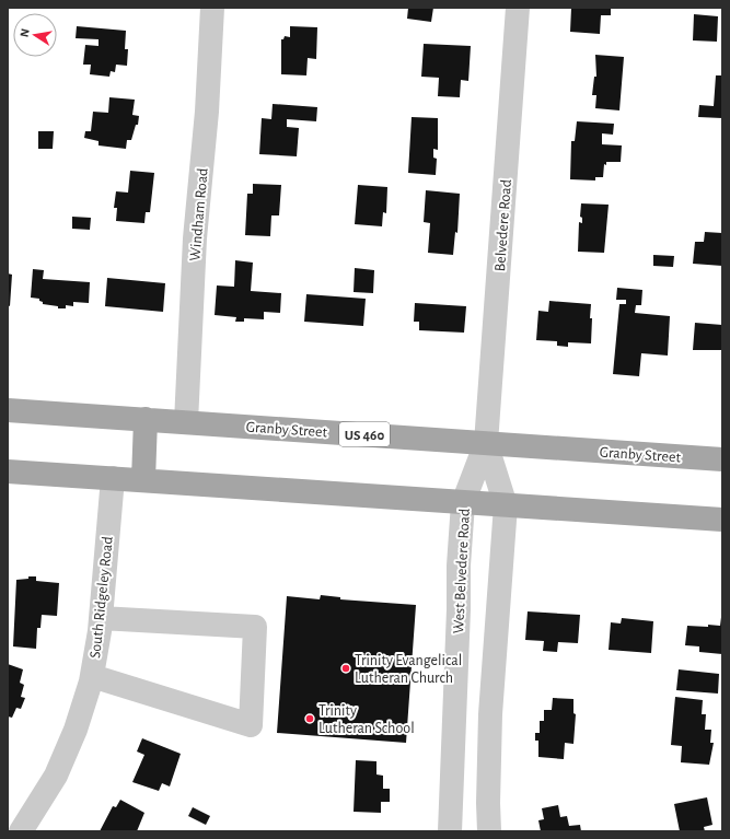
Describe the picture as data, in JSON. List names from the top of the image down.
{
  "streets": {
    "main road": ["Granby Street", "US 460"],
    "street": [
      "Windham Road",
      "Belvedere Road",
      "West Belvedere Road",
      "South Ridgeley Road"
    ]
  },
  "crossings": [
    ["Windham Road", "Granby Street"],
    ["Belvedere Road", "Granby Street"],
    ["Belvedere Road", "West Belvedere Road"],
    ["Granby Street", "West Belvedere Road"]
  ],
  "places": ["Trinity Evangelical Lutheran Church", "Trinity Lutheran School"],
  "north": "left"
}
